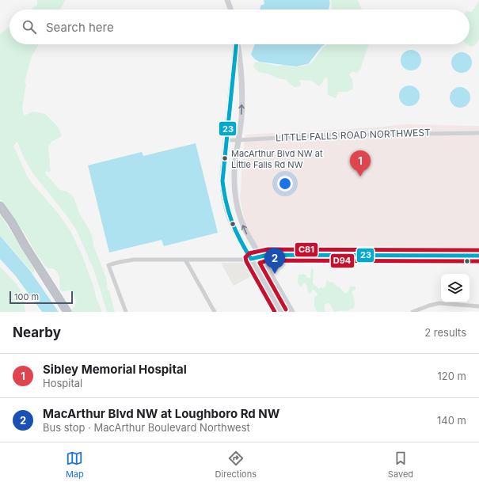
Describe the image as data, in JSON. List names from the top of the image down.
{
  "streets": {
    "street": ["LITTLE FALLS ROAD NORTHWEST"]
  },
  "places": ["MacArthur Blvd NW at Little Falls Rd NW"],
  "lines": ["transit line 23", "transit line C81", "transit line D94"],
  "scale_bar": "100 m",
  "page": {
    "search": "Search here",
    "pins": ["1", "2"],
    "scale": "100 m",
    "heading": ["Nearby", "2 results"],
    "list": [
      {
        "mark": "1",
        "name": "Sibley Memorial Hospital",
        "note": "Hospital",
        "value": "120 m"
      },
      {
        "mark": "2",
        "name": "MacArthur Blvd NW at Loughboro Rd NW",
        "note": "Bus stop · MacArthur Boulevard Northwest",
        "value": "140 m"
      }
    ],
    "nav": ["Map", "Directions", "Saved"]
  }
}
